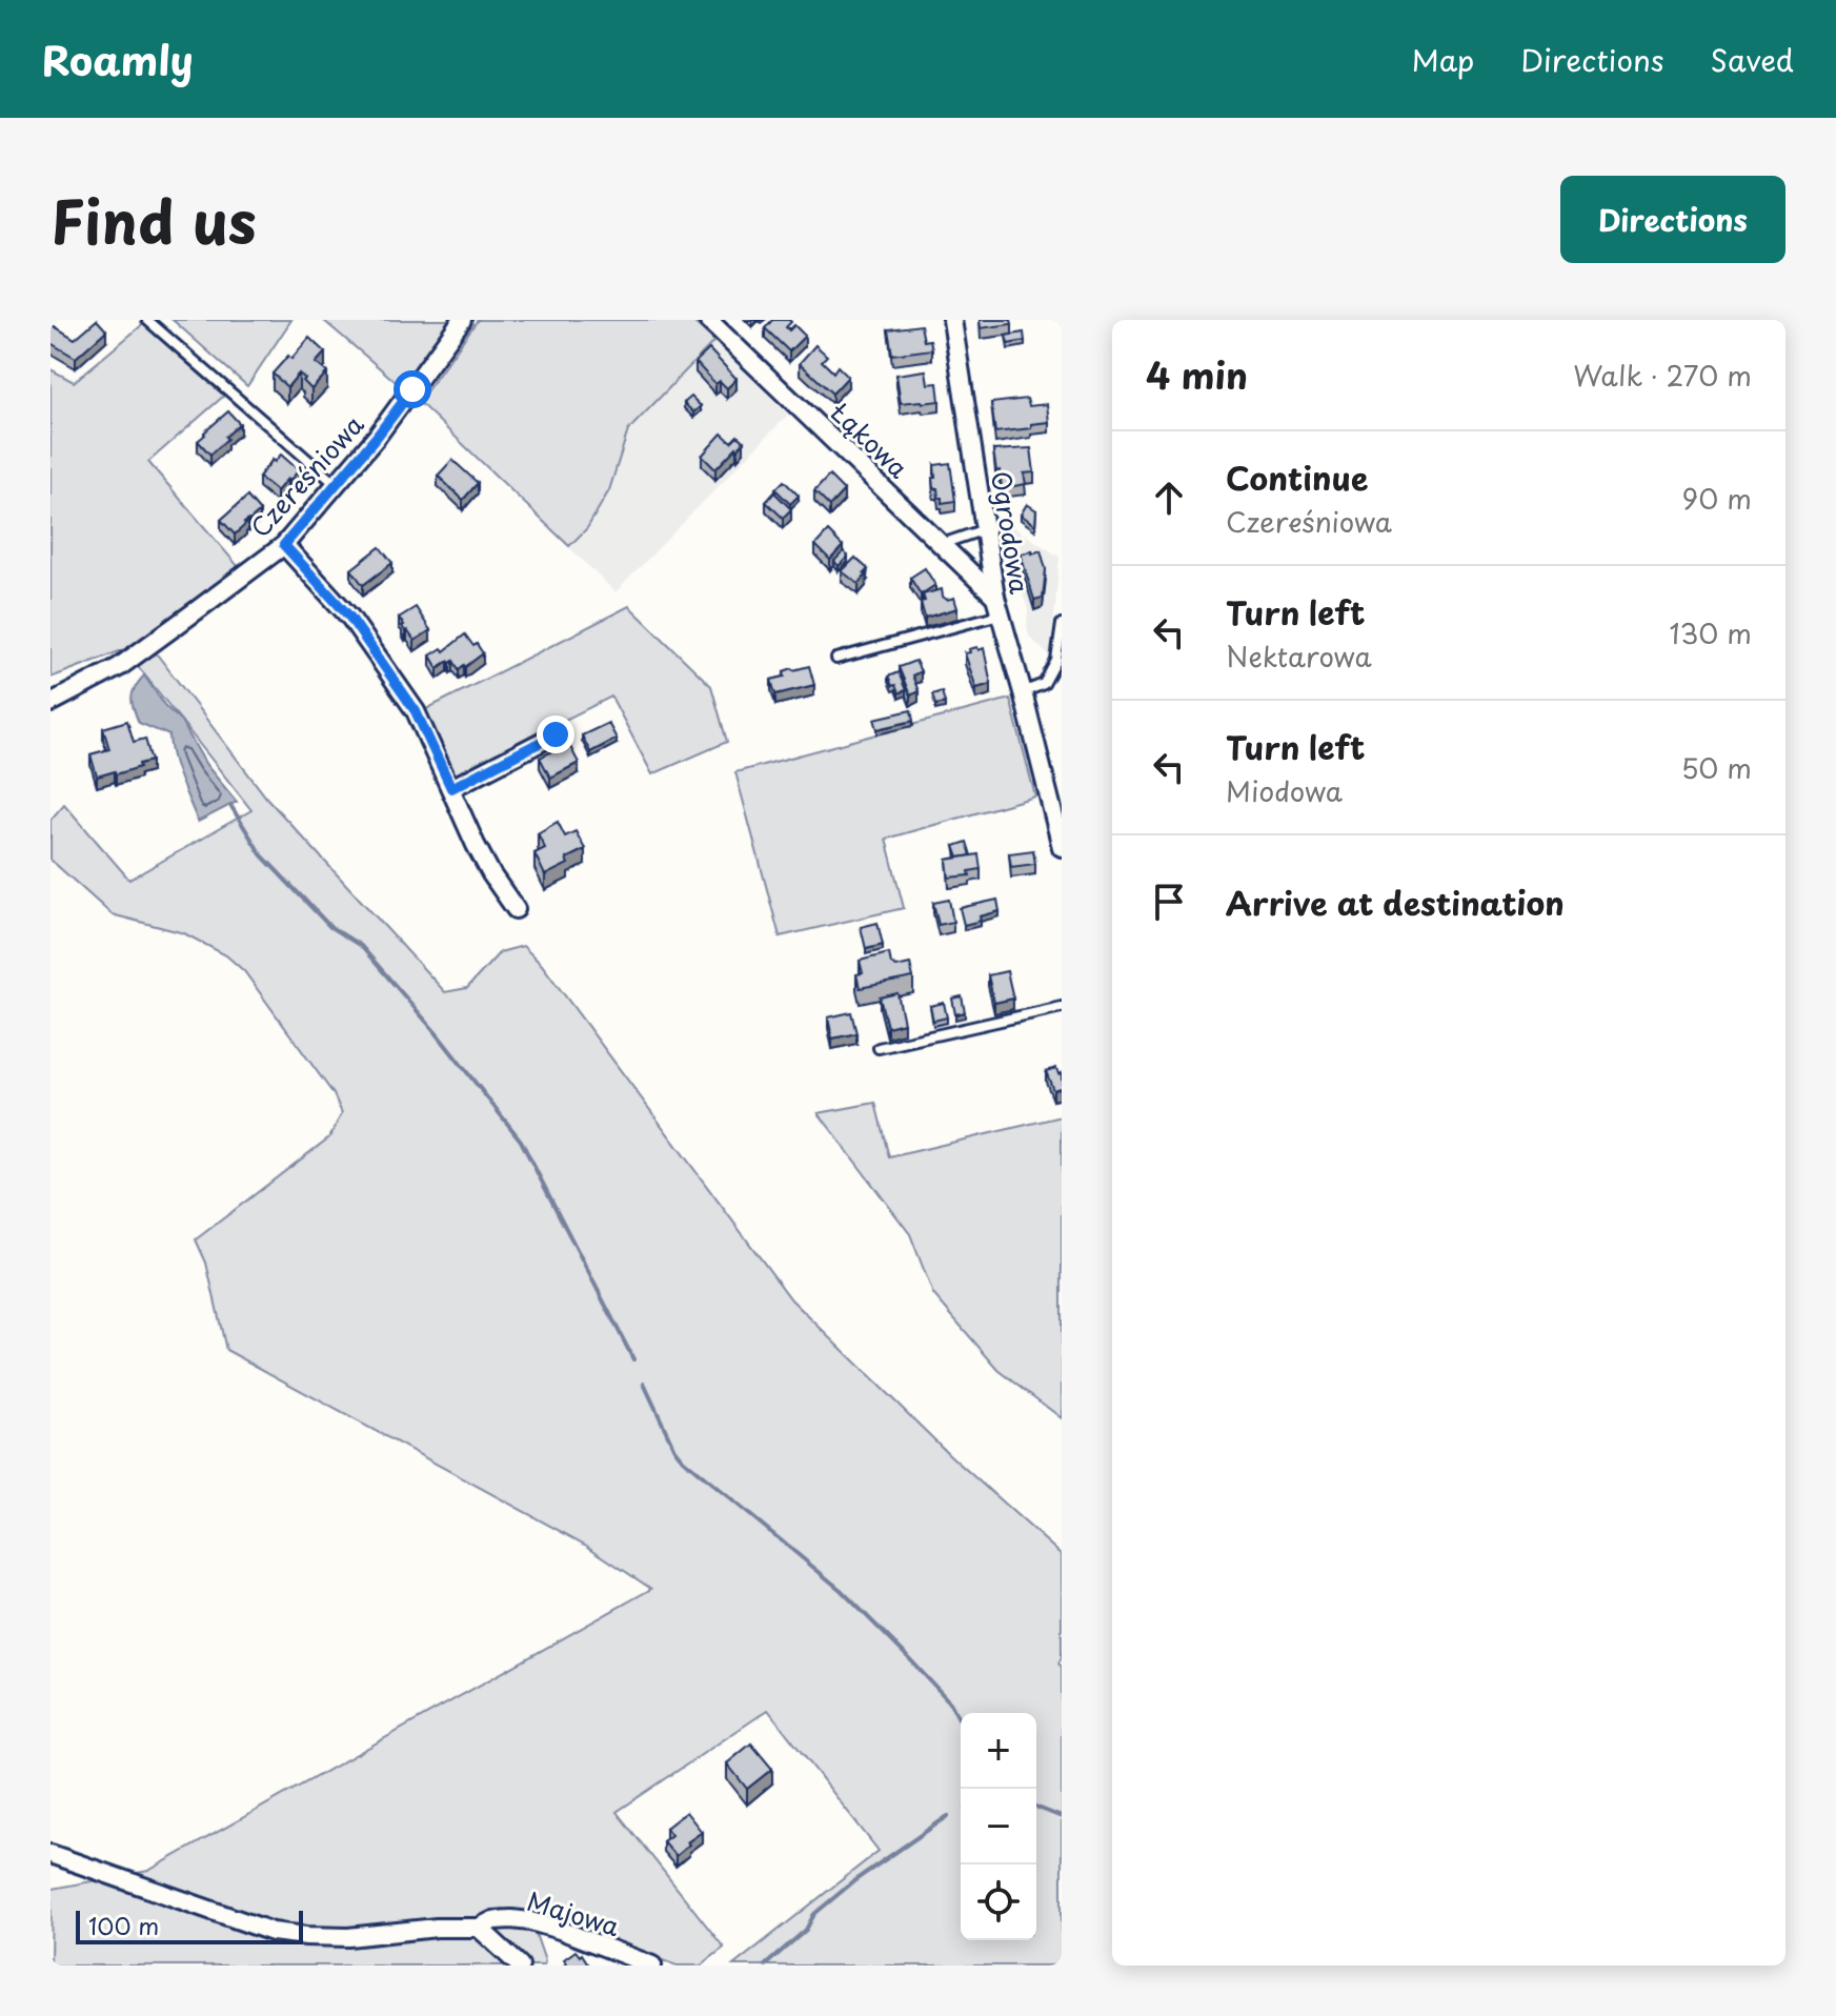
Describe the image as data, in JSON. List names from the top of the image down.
{
  "streets": {
    "street": [
      "Łąkowa",
      "Czereśniowa",
      "Ogrodowa",
      "Majowa"
    ]
  },
  "crossings": [
    ["Łąkowa", "Ogrodowa"]
  ],
  "scale_bar": "100 m",
  "page": {
    "header": "Roamly",
    "nav": ["Map", "Directions", "Saved"],
    "title": "Find us",
    "buttons": "Directions",
    "heading": ["4 min", "Walk · 270 m"],
    "list": [
      ["Continue", "Czereśniowa", "90 m"],
      ["Turn left", "Nektarowa", "130 m"],
      ["Turn left", "Miodowa", "50 m"],
      "Arrive at destination"
    ],
    "map_buttons": ["+", "−"],
    "scale": "100 m"
  }
}
